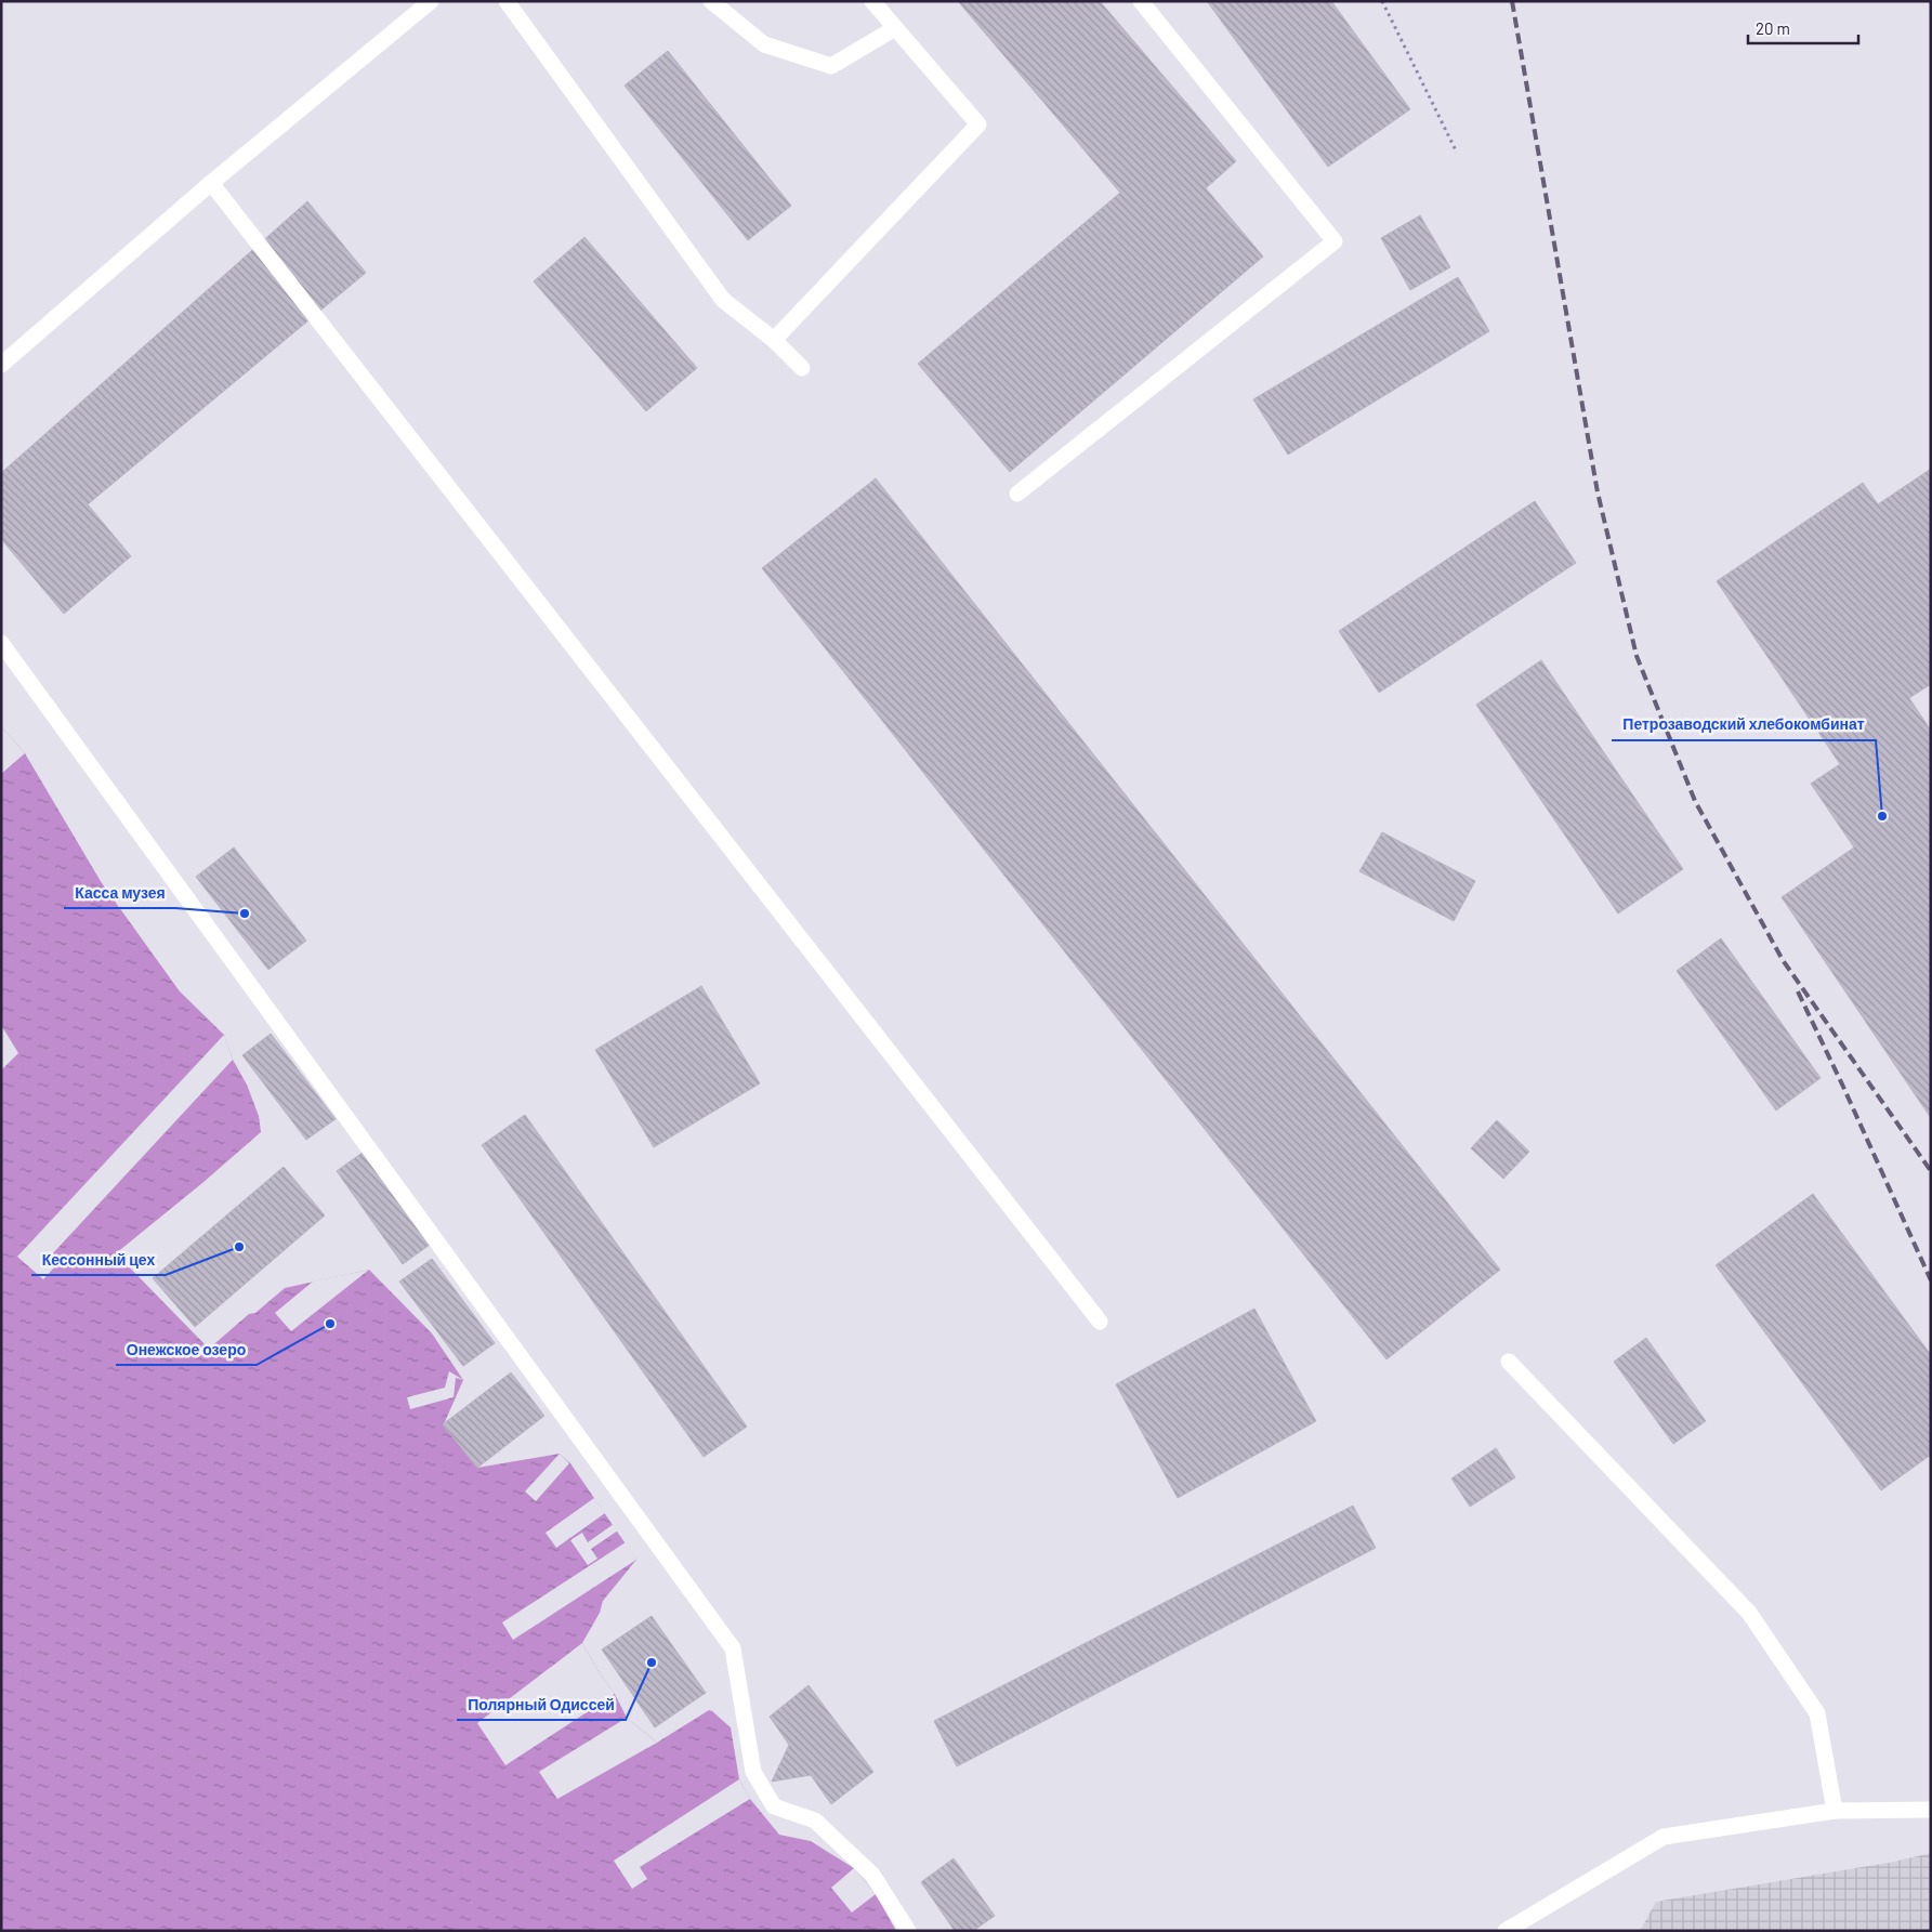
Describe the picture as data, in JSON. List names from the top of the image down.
{
  "places": [
    "Петрозаводский хлебокомбинат",
    "Касса музея",
    "Кессонный цех",
    "Онежское озеро",
    "Полярный Одиссей"
  ],
  "scale_bar": "20 m"
}
